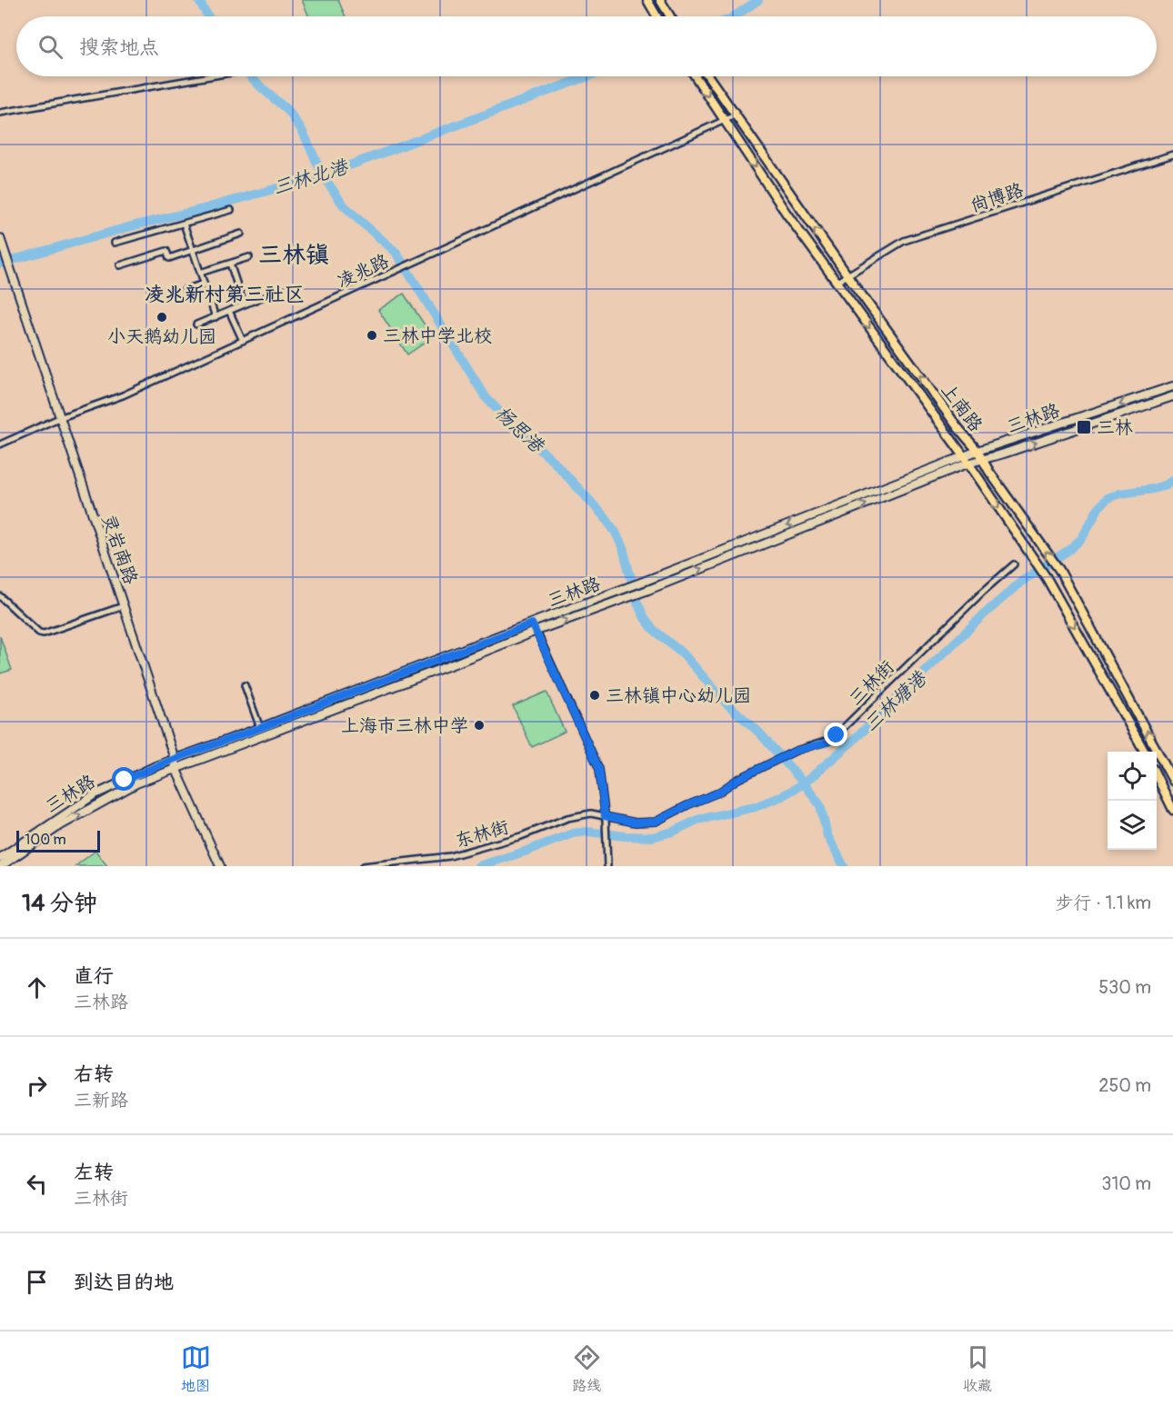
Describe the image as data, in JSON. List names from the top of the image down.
{
  "streets": {
    "main road": ["上南路", "三林路", "灵岩南路"],
    "street": [
      "尚博路",
      "凌兆路",
      "三林街",
      "东林街"
    ]
  },
  "crossings": [
    ["尚博路", "上南路"],
    ["凌兆路", "上南路"],
    ["凌兆路", "灵岩南路"],
    ["上南路", "三林路"],
    ["三林路", "灵岩南路"],
    ["三林街", "东林街"]
  ],
  "districts": ["三林镇", "凌兆新村第三社区"],
  "water": ["三林北港", "杨思港", "三林塘港"],
  "places": {
    "other": [
      "小天鹅幼儿园",
      "三林中学北校",
      "三林镇中心幼儿园",
      "上海市三林中学"
    ],
    "transit": ["三林"]
  },
  "scale_bar": "100 m",
  "page": {
    "search": "搜索地点",
    "scale": "100 m",
    "heading": ["14 分钟", "步行 · 1.1 km"],
    "list": [
      ["直行", "三林路", "530 m"],
      ["右转", "三新路", "250 m"],
      ["左转", "三林街", "310 m"],
      "到达目的地"
    ],
    "nav": ["地图", "路线", "收藏"]
  }
}
